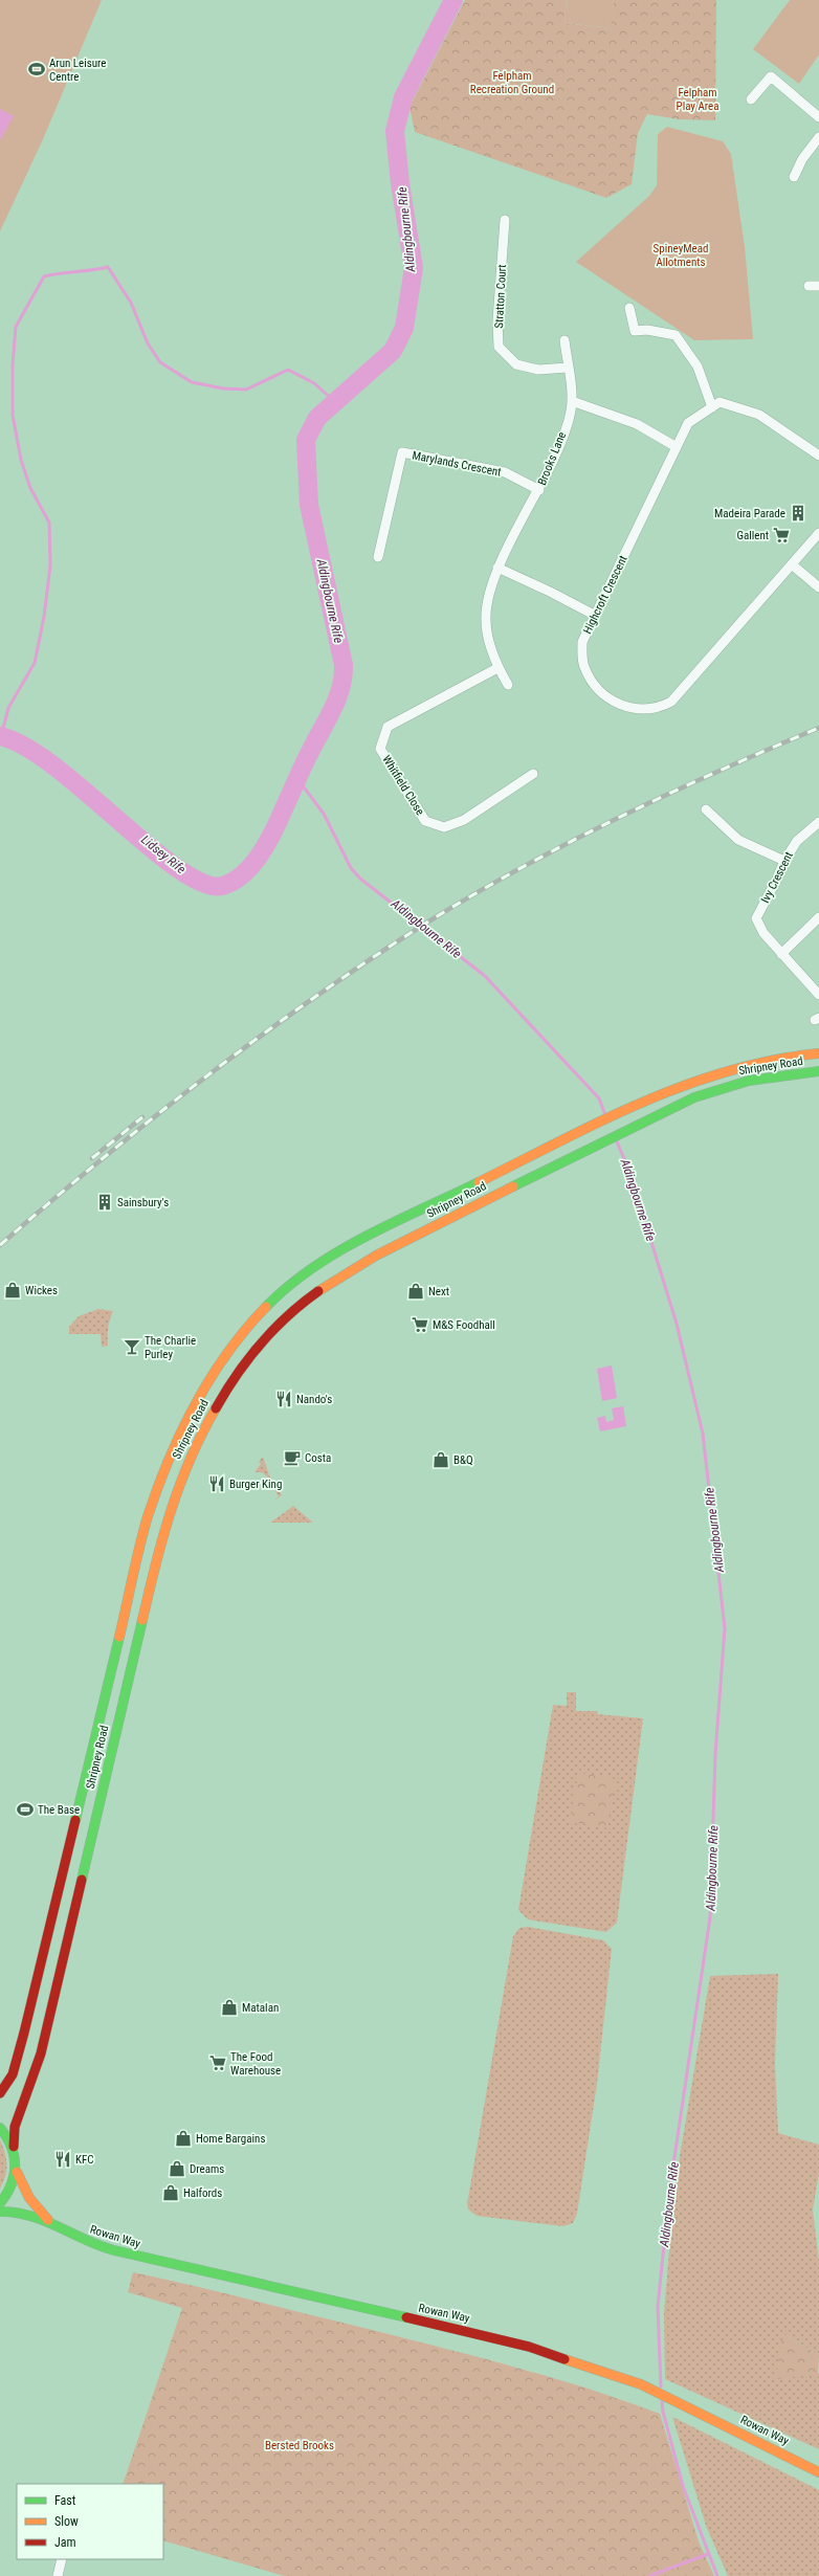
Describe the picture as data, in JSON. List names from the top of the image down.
{
  "streets": {
    "main road": ["Shripney Road", "Rowan Way"],
    "street": [
      "Stratton Court",
      "Brooks Lane",
      "Marylands Crescent",
      "Highcroft Crescent",
      "Whitfield Close",
      "Ivy Crescent"
    ]
  },
  "crossings": [
    ["Stratton Court", "Brooks Lane"],
    ["Brooks Lane", "Marylands Crescent"],
    ["Brooks Lane", "Whitfield Close"],
    ["Shripney Road", "Rowan Way"]
  ],
  "water": ["Aldingbourne Rife", "Lidsey Rife"],
  "parks": [
    "Felpham Recreation Ground",
    "Felpham Play Area",
    "SpineyMead Allotments",
    "Bersted Brooks"
  ],
  "places": {
    "sports": ["Arun Leisure Centre", "The Base"],
    "building": ["Madeira Parade", "Sainsbury's"],
    "supermarket": ["Gallent", "M&S Foodhall", "The Food Warehouse"],
    "shop": [
      "Wickes",
      "Next",
      "B&Q",
      "Matalan",
      "Home Bargains",
      "Dreams",
      "Halfords"
    ],
    "bar": ["The Charlie Purley"],
    "restaurant": ["Nando's", "Burger King", "KFC"],
    "cafe": ["Costa"]
  },
  "legend": ["Fast", "Slow", "Jam"]
}
